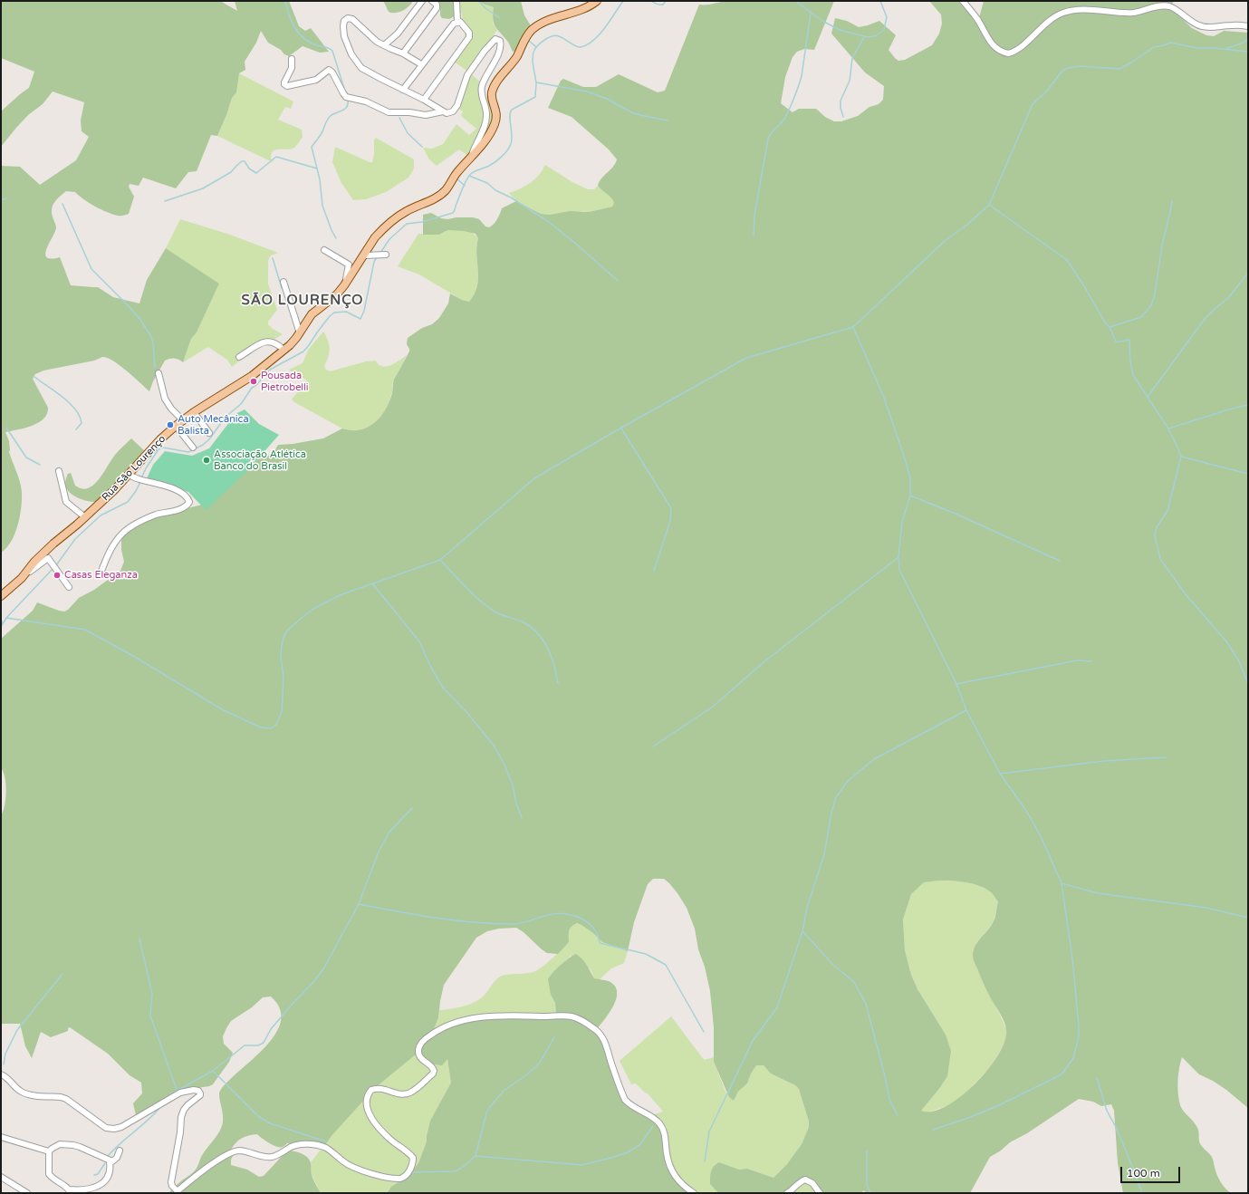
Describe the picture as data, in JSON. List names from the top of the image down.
{
  "streets": {
    "main road": ["Rua São Lourenço"]
  },
  "districts": ["SÃO LOURENÇO"],
  "places": [
    "Pousada Pietrobelli",
    "Auto Mecânica Balista",
    "Associação Atlética Banco do Brasil",
    "Casas Eleganza"
  ],
  "scale_bar": "100 m"
}
